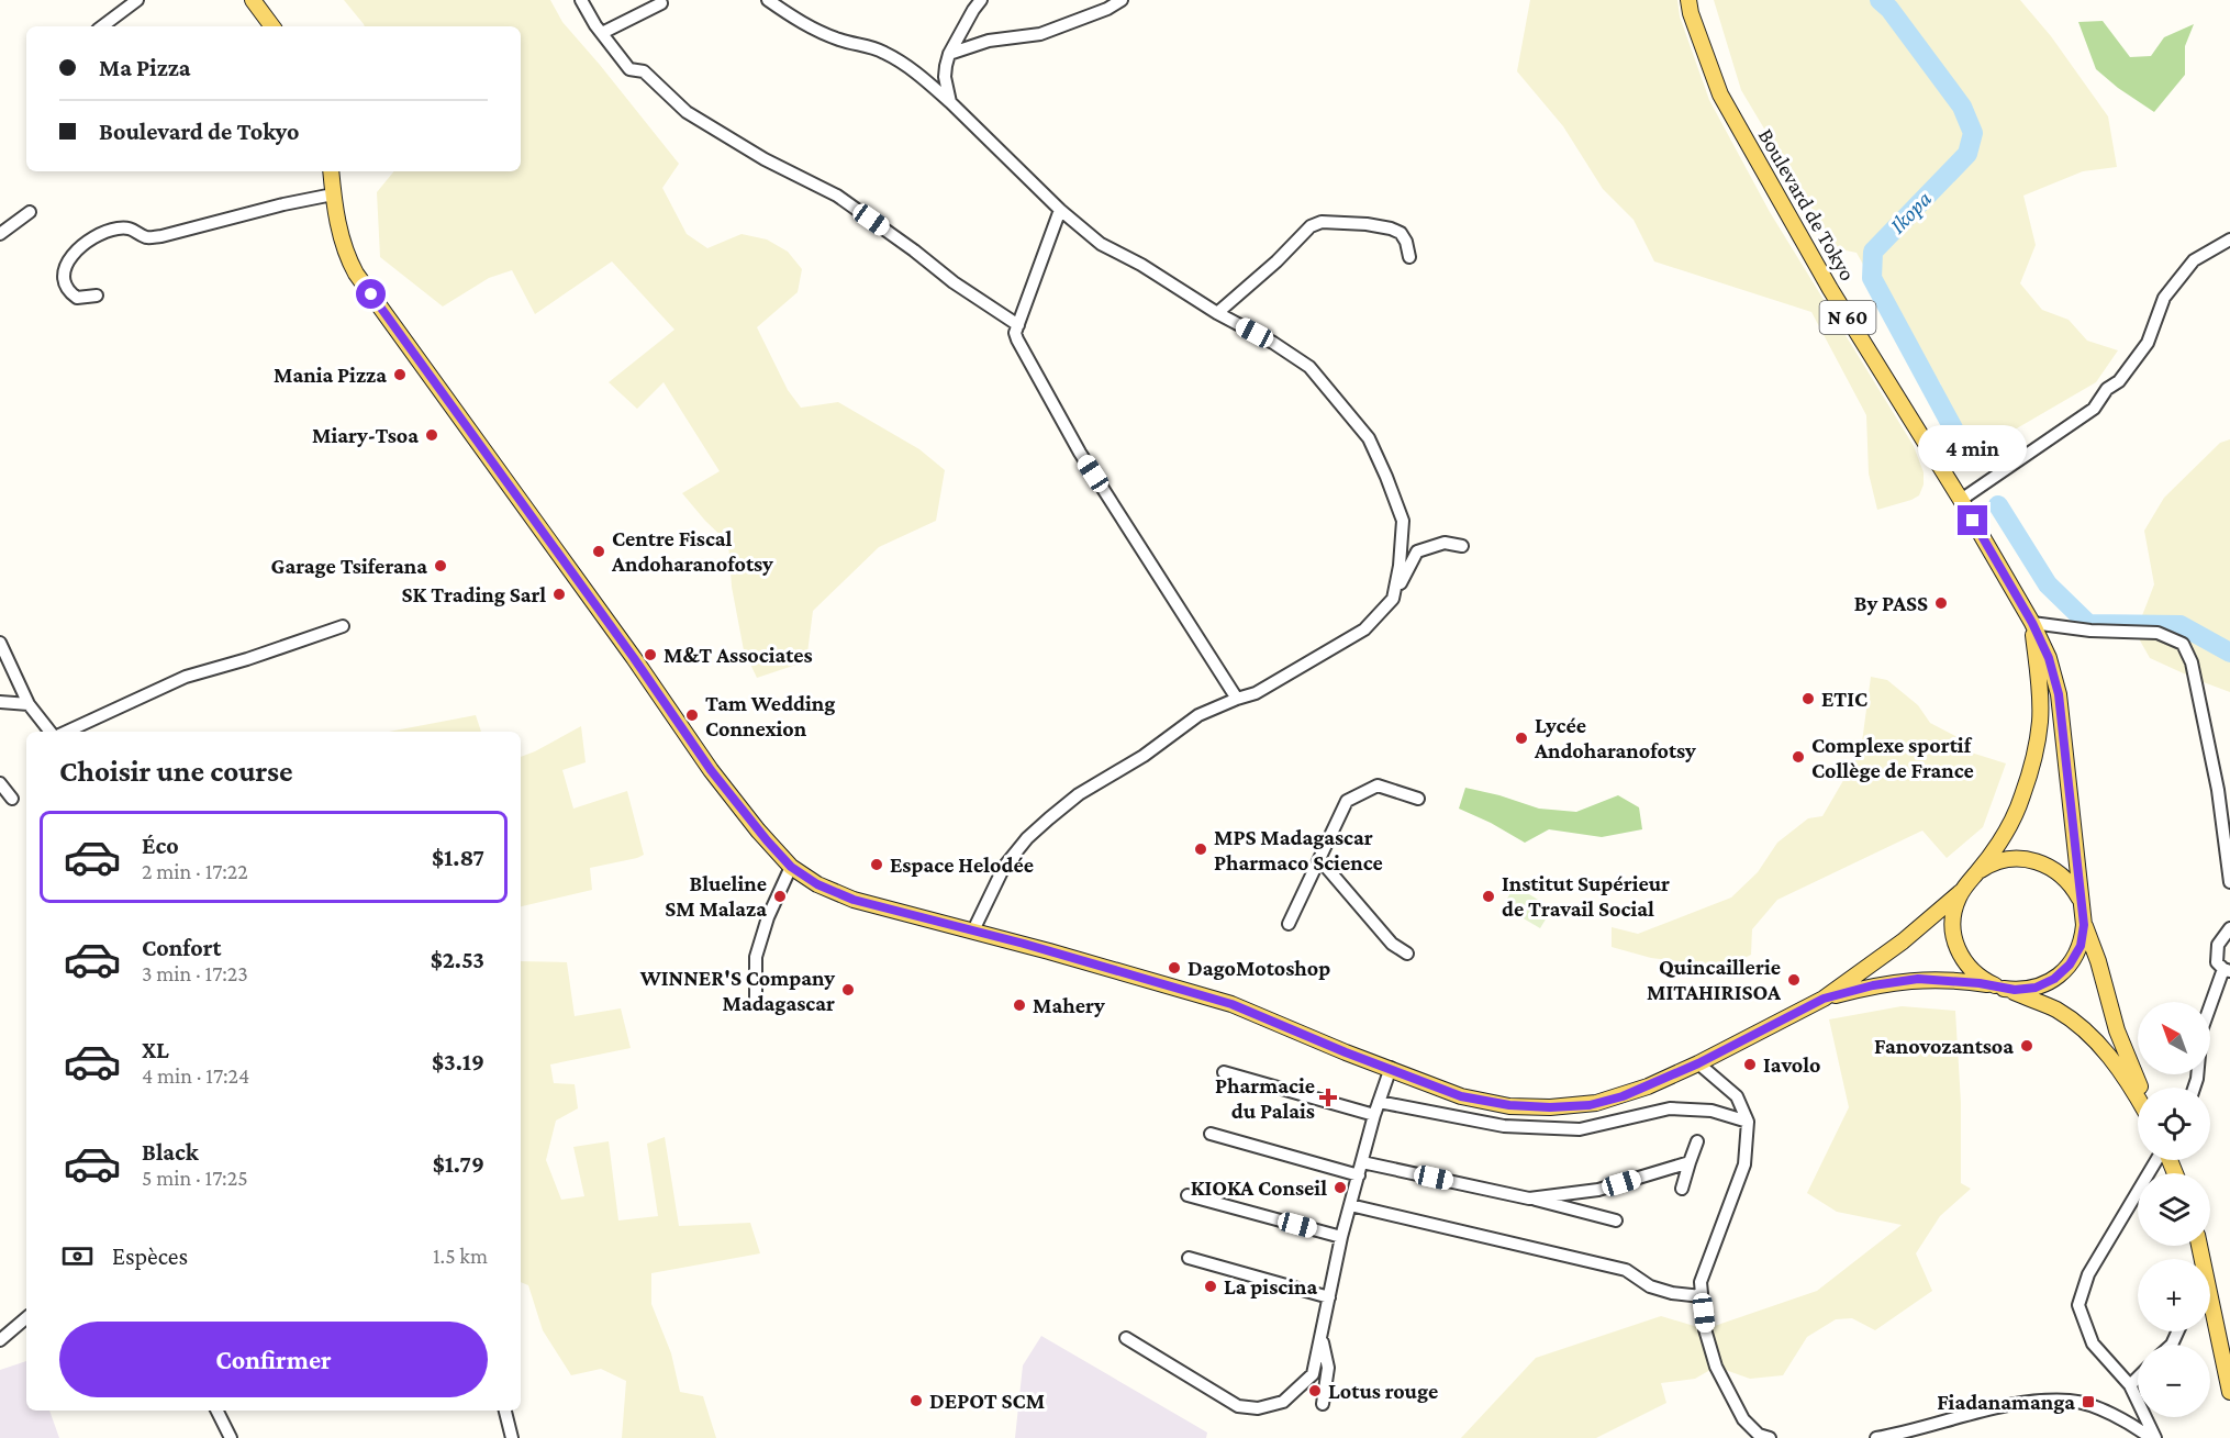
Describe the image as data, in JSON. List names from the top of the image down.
{
  "streets": {
    "main road": ["Boulevard de Tokyo", "N 60"]
  },
  "water": ["Ikopa"],
  "places": {
    "other": [
      "Mania Pizza",
      "Miary-Tsoa",
      "Centre Fiscal Andoharanofotsy",
      "Garage Tsiferana",
      "SK Trading Sarl",
      "By PASS",
      "M&T Associates",
      "ETIC",
      "Tam Wedding Connexion",
      "Lycée Andoharanofotsy",
      "Complexe sportif Collège de France",
      "MPS Madagascar Pharmaco Science",
      "Espace Helodée",
      "Blueline SM Malaza",
      "Institut Supérieur de Travail Social",
      "DagoMotoshop",
      "Quincaillerie MITAHIRISOA",
      "WINNER'S Company Madagascar",
      "Mahery",
      "Fanovozantsoa",
      "Iavolo",
      "KIOKA Conseil",
      "La piscina",
      "Lotus rouge",
      "DEPOT SCM"
    ],
    "health": ["Pharmacie du Palais"],
    "transit": ["Fiadanamanga"]
  },
  "north": "top left",
  "page": {
    "banner": ["Ma Pizza", "Boulevard de Tokyo"],
    "bubble": "4 min",
    "heading": "Choisir une course",
    "list": [
      {
        "name": "Éco",
        "note": "2 min · 17:22",
        "value": "$1.87"
      },
      {
        "name": "Confort",
        "note": "3 min · 17:23",
        "value": "$2.53"
      },
      {
        "name": "XL",
        "note": "4 min · 17:24",
        "value": "$3.19"
      },
      {
        "name": "Black",
        "note": "5 min · 17:25",
        "value": "$1.79"
      }
    ],
    "map_buttons": ["+", "−"],
    "pay": ["Espèces", "1.5 km"],
    "buttons": "Confirmer"
  }
}
